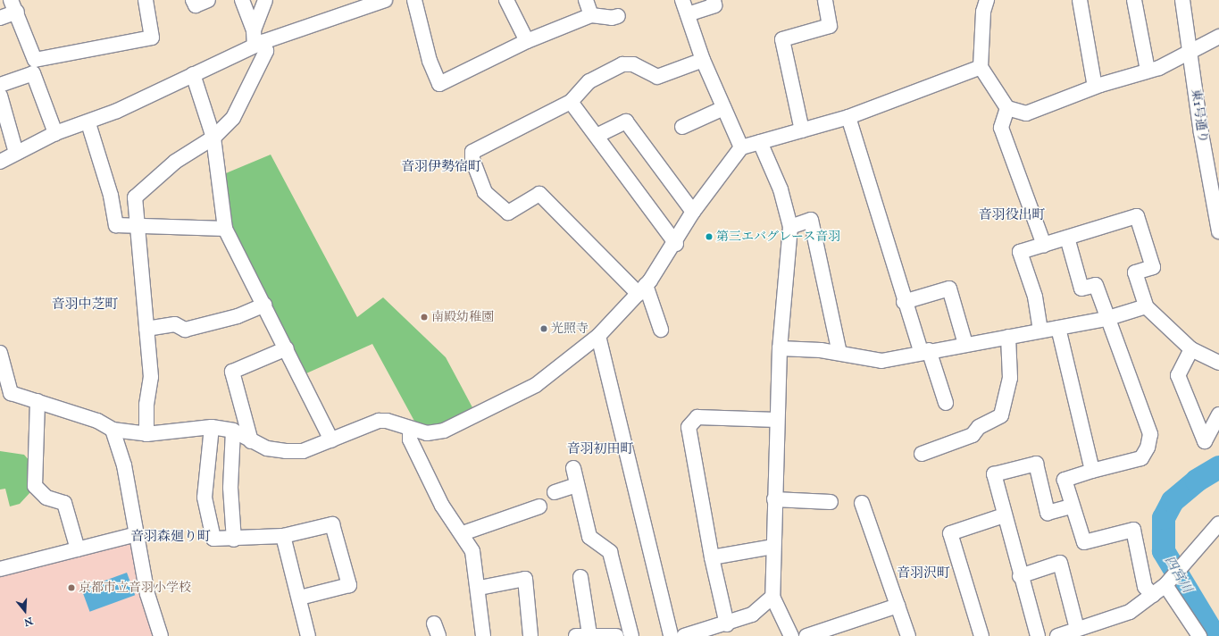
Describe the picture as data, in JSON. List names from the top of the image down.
{
  "streets": {
    "street": ["東1号通り"]
  },
  "districts": [
    "音羽伊勢宿町",
    "音羽役出町",
    "音羽中芝町",
    "音羽初田町",
    "音羽森廻り町",
    "音羽沢町"
  ],
  "water": ["四宮川"],
  "places": [
    "第三エバグレース音羽",
    "南殿幼稚園",
    "光照寺",
    "京都市立音羽小学校"
  ],
  "north": "bottom"
}
